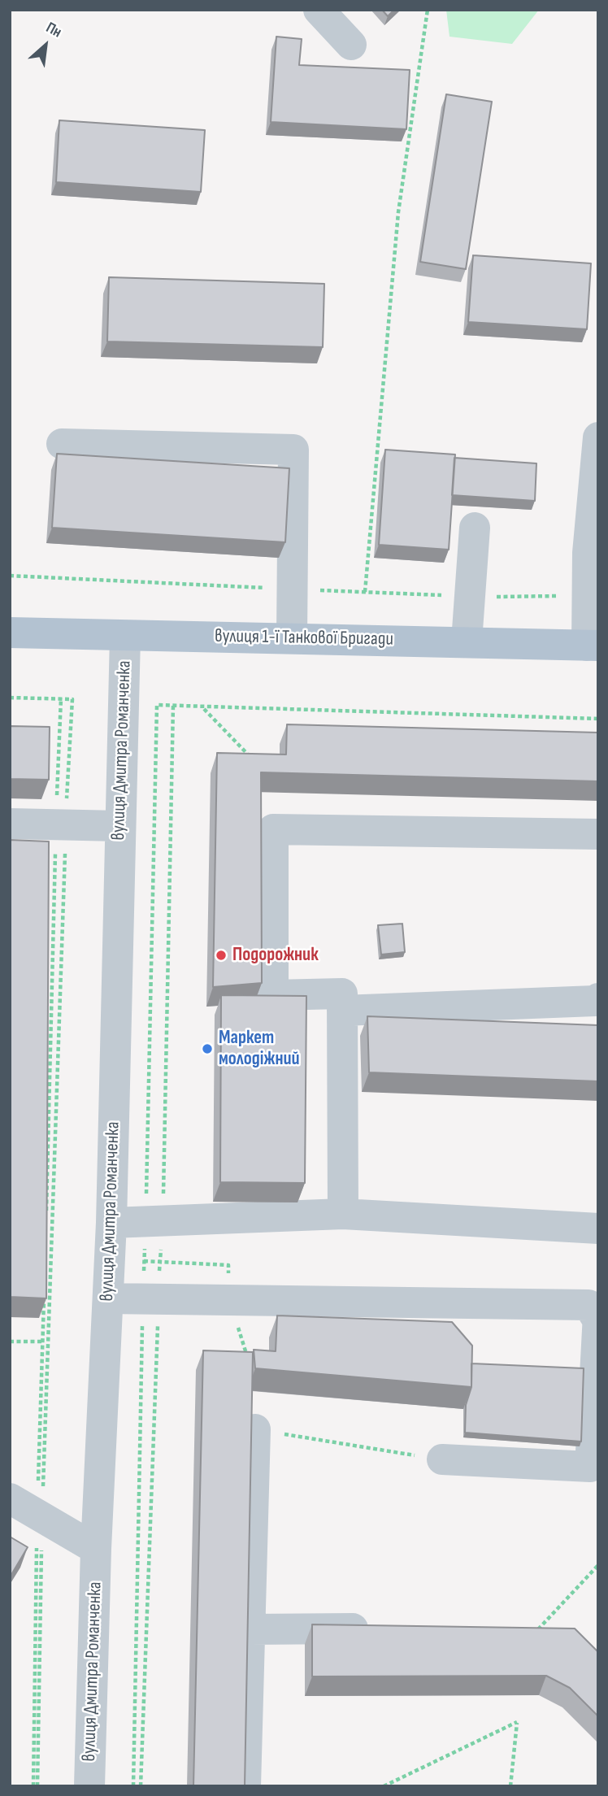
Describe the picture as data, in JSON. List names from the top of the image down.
{
  "streets": {
    "main road": ["вулиця 1-ї Танкової Бригади"],
    "street": ["вулиця Дмитра Романченка"]
  },
  "crossings": [
    ["вулиця 1-ї Танкової Бригади", "вулиця Дмитра Романченка"]
  ],
  "places": ["Подорожник", "Маркет молодіжний"],
  "north": "top right"
}
